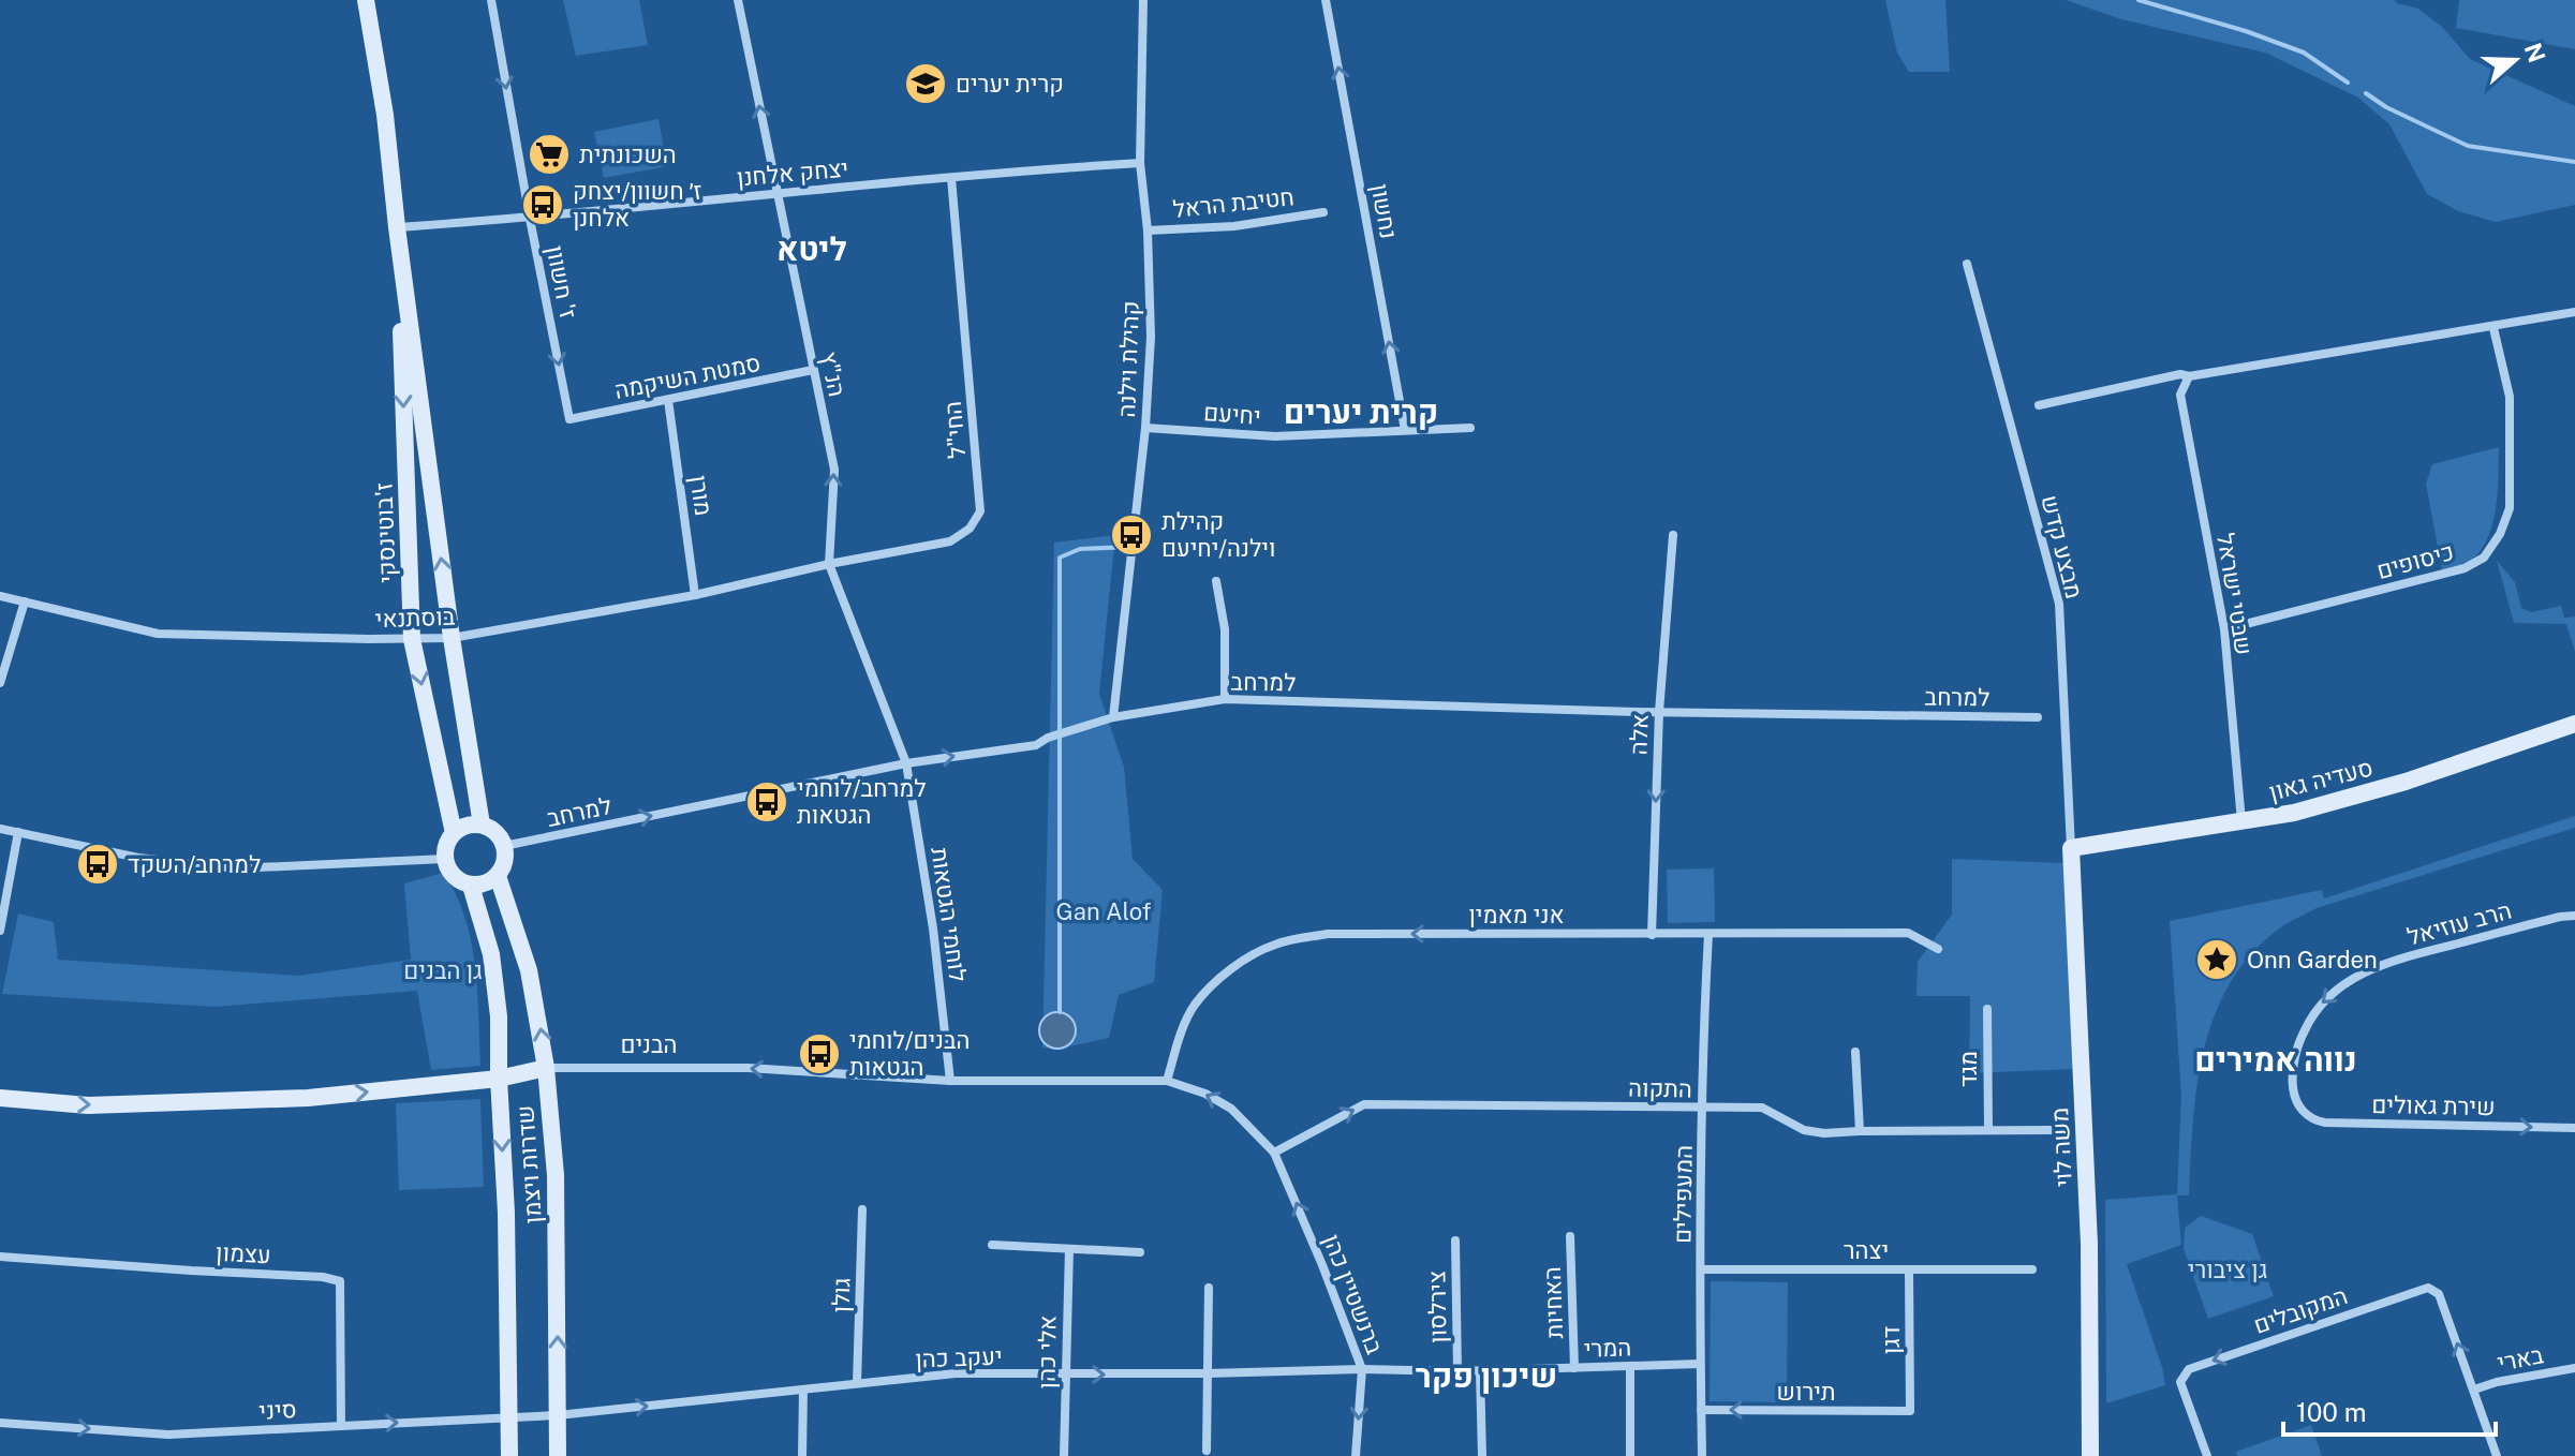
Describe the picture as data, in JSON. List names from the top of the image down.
{
  "streets": {
    "street": [
      "יצחק אלחנן",
      "חטיבת הראל",
      "נחשון",
      "ז' חשוון",
      "קהילת וילנה",
      "הנ\"ץ",
      "סמטת השיקמה",
      "יחיעם",
      "החי\"ל",
      "מורן",
      "ז'בוטינסקי",
      "מבצע קדש",
      "כיסופים",
      "שבטי ישראל",
      "בוסתנאי",
      "למרחב",
      "אלה",
      "סעדיה גאון",
      "לוחמי הגטאות",
      "אני מאמין",
      "הרב עוזיאל",
      "הבנים",
      "מגד",
      "התקוה",
      "שירת גאולים",
      "משה לוי",
      "שדרות ויצמן",
      "המעפילים",
      "יצהר",
      "עצמון",
      "ברנשטיין כהן",
      "גולן",
      "האחיות",
      "צירלסון",
      "המקובלים",
      "דגן",
      "המרי",
      "אלי כהן",
      "יעקב כהן",
      "בארי",
      "תירוש",
      "סיני"
    ]
  },
  "crossings": [
    ["יצחק אלחנן", "ז' חשוון"],
    ["יצחק אלחנן", "קהילת וילנה"],
    ["יצחק אלחנן", "הנ\"ץ"],
    ["יצחק אלחנן", "החי\"ל"],
    ["יצחק אלחנן", "ז'בוטינסקי"],
    ["חטיבת הראל", "קהילת וילנה"],
    ["נחשון", "יחיעם"],
    ["ז' חשוון", "סמטת השיקמה"],
    ["קהילת וילנה", "יחיעם"],
    ["קהילת וילנה", "למרחב"],
    ["הנ\"ץ", "סמטת השיקמה"],
    ["הנ\"ץ", "החי\"ל"],
    ["הנ\"ץ", "בוסתנאי"],
    ["הנ\"ץ", "לוחמי הגטאות"],
    ["סמטת השיקמה", "מורן"],
    ["החי\"ל", "בוסתנאי"],
    ["החי\"ל", "לוחמי הגטאות"],
    ["מורן", "בוסתנאי"],
    ["ז'בוטינסקי", "בוסתנאי"],
    ["ז'בוטינסקי", "למרחב"],
    ["ז'בוטינסקי", "שדרות ויצמן"],
    ["מבצע קדש", "סעדיה גאון"],
    ["מבצע קדש", "משה לוי"],
    ["כיסופים", "שבטי ישראל"],
    ["שבטי ישראל", "סעדיה גאון"],
    ["בוסתנאי", "לוחמי הגטאות"],
    ["למרחב", "אלה"],
    ["למרחב", "לוחמי הגטאות"],
    ["למרחב", "שדרות ויצמן"],
    ["אלה", "אני מאמין"],
    ["סעדיה גאון", "משה לוי"],
    ["לוחמי הגטאות", "הבנים"],
    ["אני מאמין", "הבנים"],
    ["אני מאמין", "המעפילים"],
    ["הרב עוזיאל", "שירת גאולים"],
    ["הבנים", "התקוה"],
    ["הבנים", "שדרות ויצמן"],
    ["הבנים", "ברנשטיין כהן"],
    ["מגד", "התקוה"],
    ["התקוה", "המעפילים"],
    ["התקוה", "ברנשטיין כהן"],
    ["שדרות ויצמן", "יעקב כהן"],
    ["שדרות ויצמן", "סיני"],
    ["המעפילים", "יצהר"],
    ["המעפילים", "המרי"],
    ["המעפילים", "תירוש"],
    ["יצהר", "דגן"],
    ["עצמון", "סיני"],
    ["ברנשטיין כהן", "המרי"],
    ["ברנשטיין כהן", "יעקב כהן"],
    ["גולן", "יעקב כהן"],
    ["האחיות", "המרי"],
    ["צירלסון", "המרי"],
    ["המקובלים", "בארי"],
    ["דגן", "תירוש"],
    ["המרי", "יעקב כהן"],
    ["אלי כהן", "יעקב כהן"],
    ["יעקב כהן", "סיני"]
  ],
  "one_way": [
    "נחשון",
    "ז' חשוון",
    "הנ\"ץ",
    "למרחב",
    "אלה",
    "אני מאמין",
    "הרב עוזיאל",
    "התקוה",
    "שירת גאולים",
    "יעקב כהן",
    "תירוש",
    "סיני"
  ],
  "districts": [
    "ליטא",
    "קרית יערים",
    "נווה אמירים",
    "שיכון פקר"
  ],
  "parks": ["Gan Alof", "גן הבנים", "גן ציבורי"],
  "places": {
    "school or university": ["קרית יערים"],
    "supermarket": ["השכונתית"],
    "bus stop": [
      "ז׳ חשוון/יצחק אלחנן",
      "קהילת וילנה/יחיעם",
      "למרחב/לוחמי הגטאות",
      "למרחב/השקד",
      "הבנים/לוחמי הגטאות"
    ],
    "place": ["Onn Garden"]
  },
  "scale_bar": "100 m",
  "north": "right"
}
